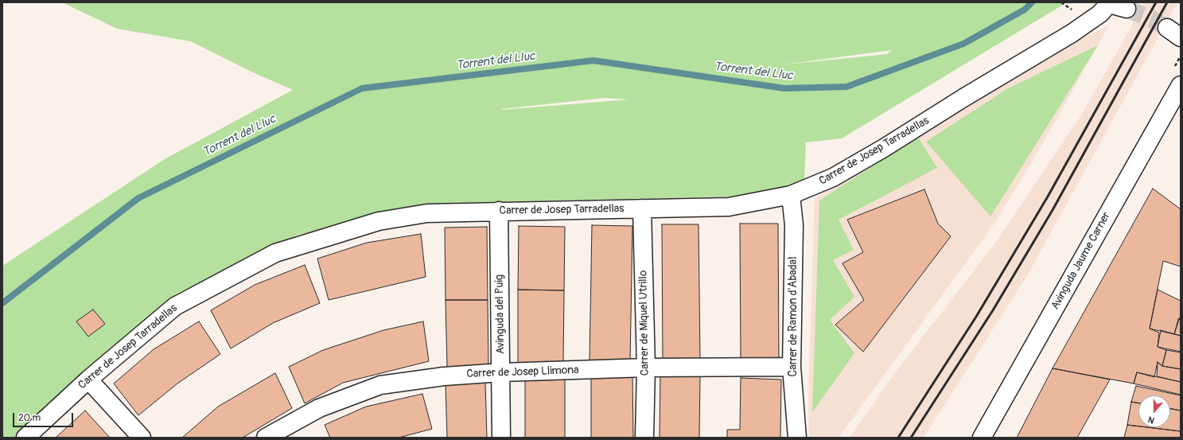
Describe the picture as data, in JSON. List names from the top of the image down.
{
  "streets": {
    "street": [
      "Carrer de Josep Tarradellas",
      "Avinguda Jaume Carner",
      "Avinguda del Puig",
      "Carrer de Ramon d'Abadal",
      "Carrer de Miquel Utrillo",
      "Carrer de Josep Llimona"
    ]
  },
  "crossings": [
    ["Carrer de Josep Tarradellas", "Avinguda del Puig"],
    ["Carrer de Josep Tarradellas", "Carrer de Ramon d'Abadal"],
    ["Carrer de Josep Tarradellas", "Carrer de Miquel Utrillo"],
    ["Avinguda del Puig", "Carrer de Josep Llimona"],
    ["Carrer de Ramon d'Abadal", "Carrer de Josep Llimona"],
    ["Carrer de Miquel Utrillo", "Carrer de Josep Llimona"]
  ],
  "water": ["Torrent del Lluc"],
  "scale_bar": "20 m",
  "north": "bottom"
}
